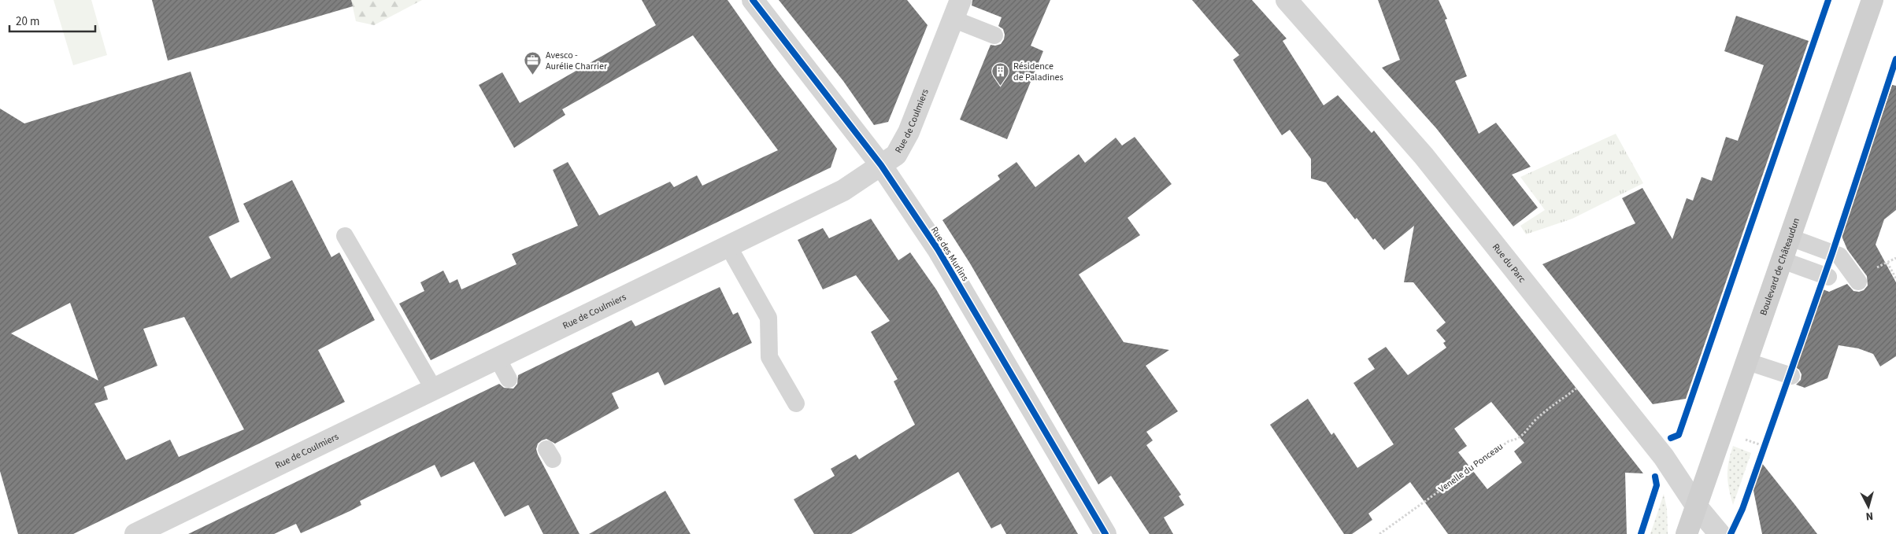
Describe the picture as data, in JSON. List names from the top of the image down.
{
  "streets": {
    "main road": ["Boulevard de Châteaudun"],
    "street": ["Rue de Coulmiers", "Rue des Murlins", "Rue du Parc"],
    "path": ["Venelle du Ponceau"]
  },
  "crossings": [
    ["Rue de Coulmiers", "Rue des Murlins"],
    ["Rue du Parc", "Boulevard de Châteaudun"],
    ["Rue du Parc", "Venelle du Ponceau"]
  ],
  "places": {
    "office": ["Avesco - Aurélie Charrier"],
    "building": ["Résidence de Paladines"]
  },
  "scale_bar": "20 m",
  "north": "bottom"
}
